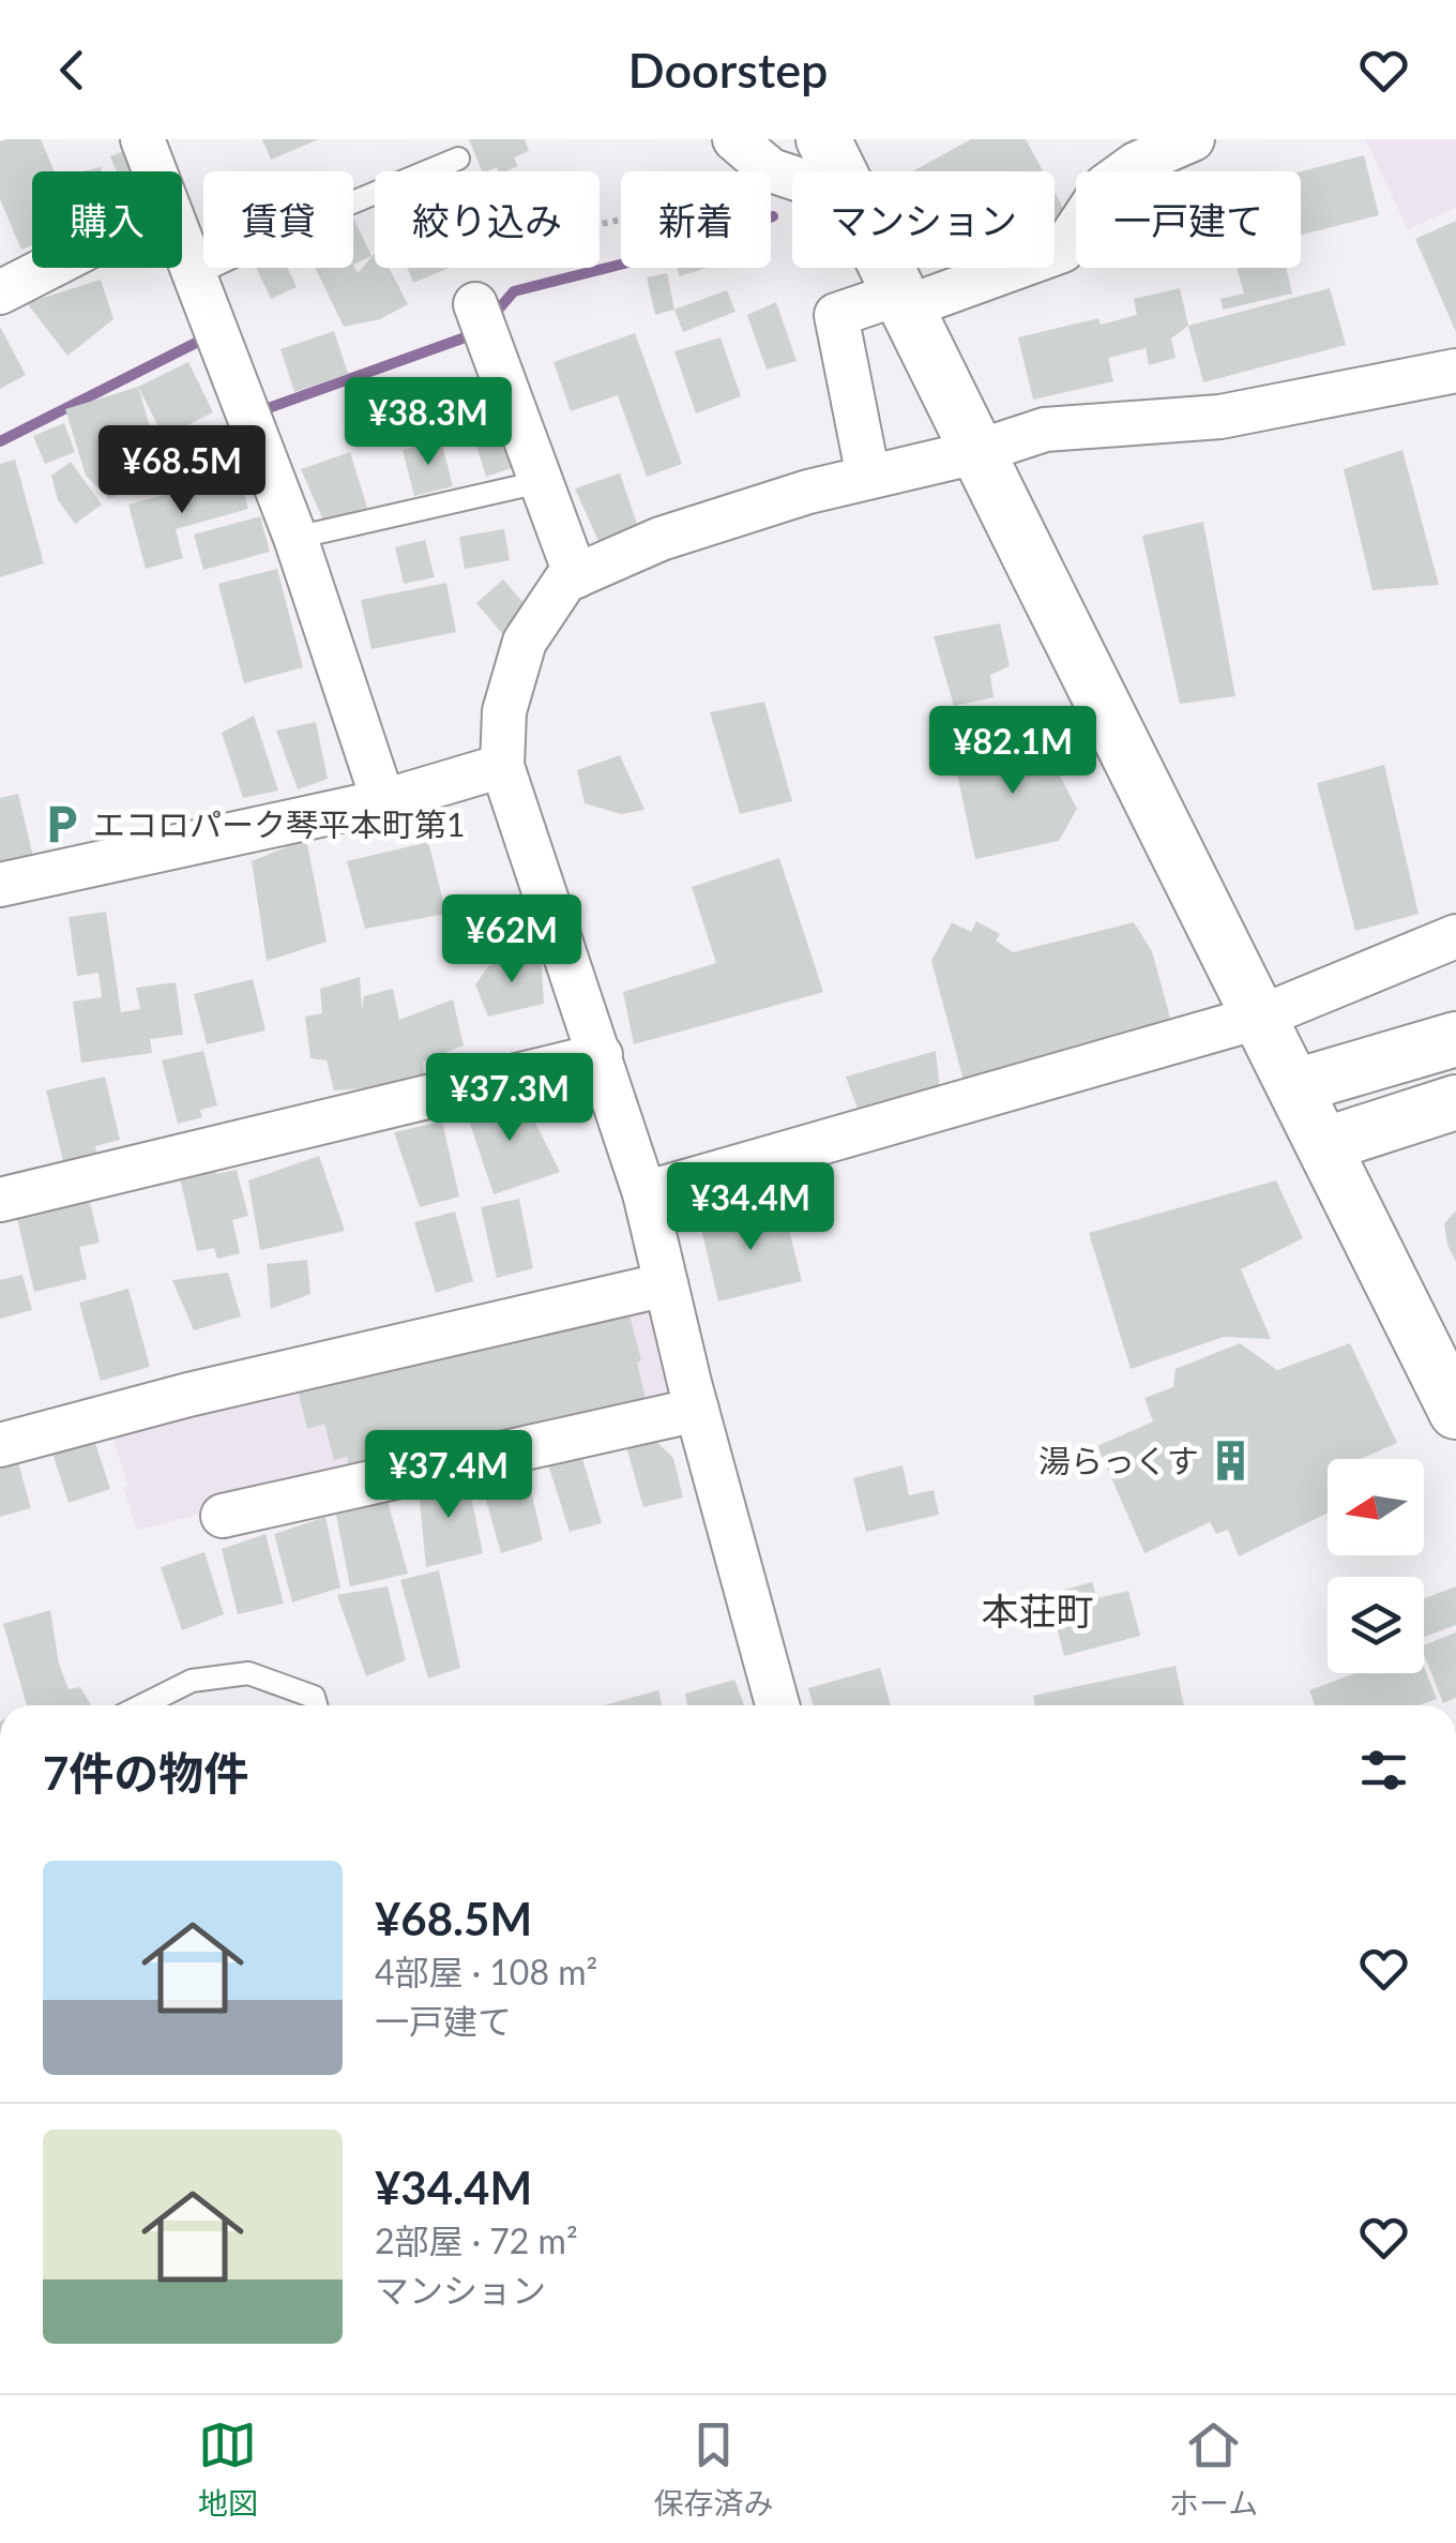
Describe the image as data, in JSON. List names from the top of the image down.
{
  "districts": ["本荘町"],
  "places": {
    "parking": ["エコロパーク琴平本町第1"],
    "building": ["湯らっくす"]
  },
  "north": "left",
  "page": {
    "header": "Doorstep",
    "chip": [
      "購入",
      "賃貸",
      "絞り込み",
      "新着",
      "マンション",
      "一戸建て"
    ],
    "price": [
      "¥38.3M",
      "¥68.5M",
      "¥82.1M",
      "¥62M",
      "¥37.3M",
      "¥34.4M",
      "¥37.4M"
    ],
    "heading": "7件の物件",
    "list": [
      {
        "name": "¥68.5M",
        "note": "4部屋 · 108 m² · 一戸建て"
      },
      {
        "name": "¥34.4M",
        "note": "2部屋 · 72 m² · マンション"
      }
    ],
    "tabs": ["地図", "保存済み", "ホーム"]
  }
}
